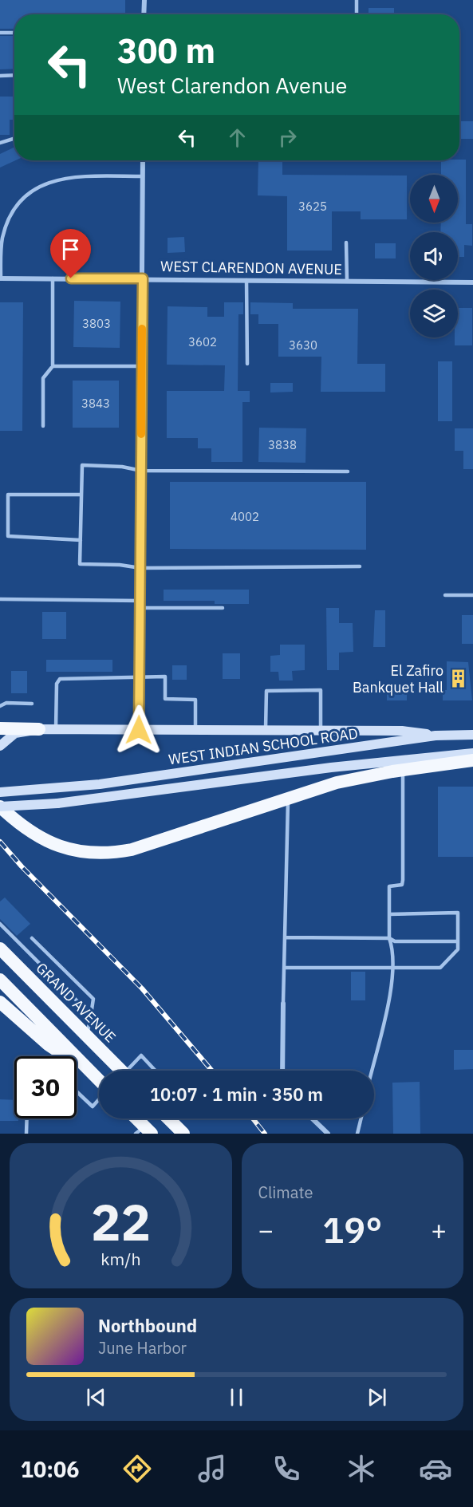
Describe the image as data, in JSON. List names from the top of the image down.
{
  "streets": {
    "highway": ["GRAND AVENUE"],
    "main road": ["WEST INDIAN SCHOOL ROAD"],
    "street": ["WEST CLARENDON AVENUE"]
  },
  "places": {
    "building": ["El Zafiro Bankquet Hall"]
  },
  "house_numbers": [
    "3625",
    "3803",
    "3602",
    "3630",
    "3843",
    "3838",
    "4002"
  ],
  "north": "bottom",
  "page": {
    "turn": ["300 m", "West Clarendon Avenue"],
    "limit": "30",
    "trip": "10:07 · 1 min · 350 m",
    "tile": "Climate",
    "heat": ["−", "19°", "+"],
    "song": ["Northbound", "June Harbor"],
    "tabs": "10:06",
    "gauge": ["22", "km/h"]
  }
}
